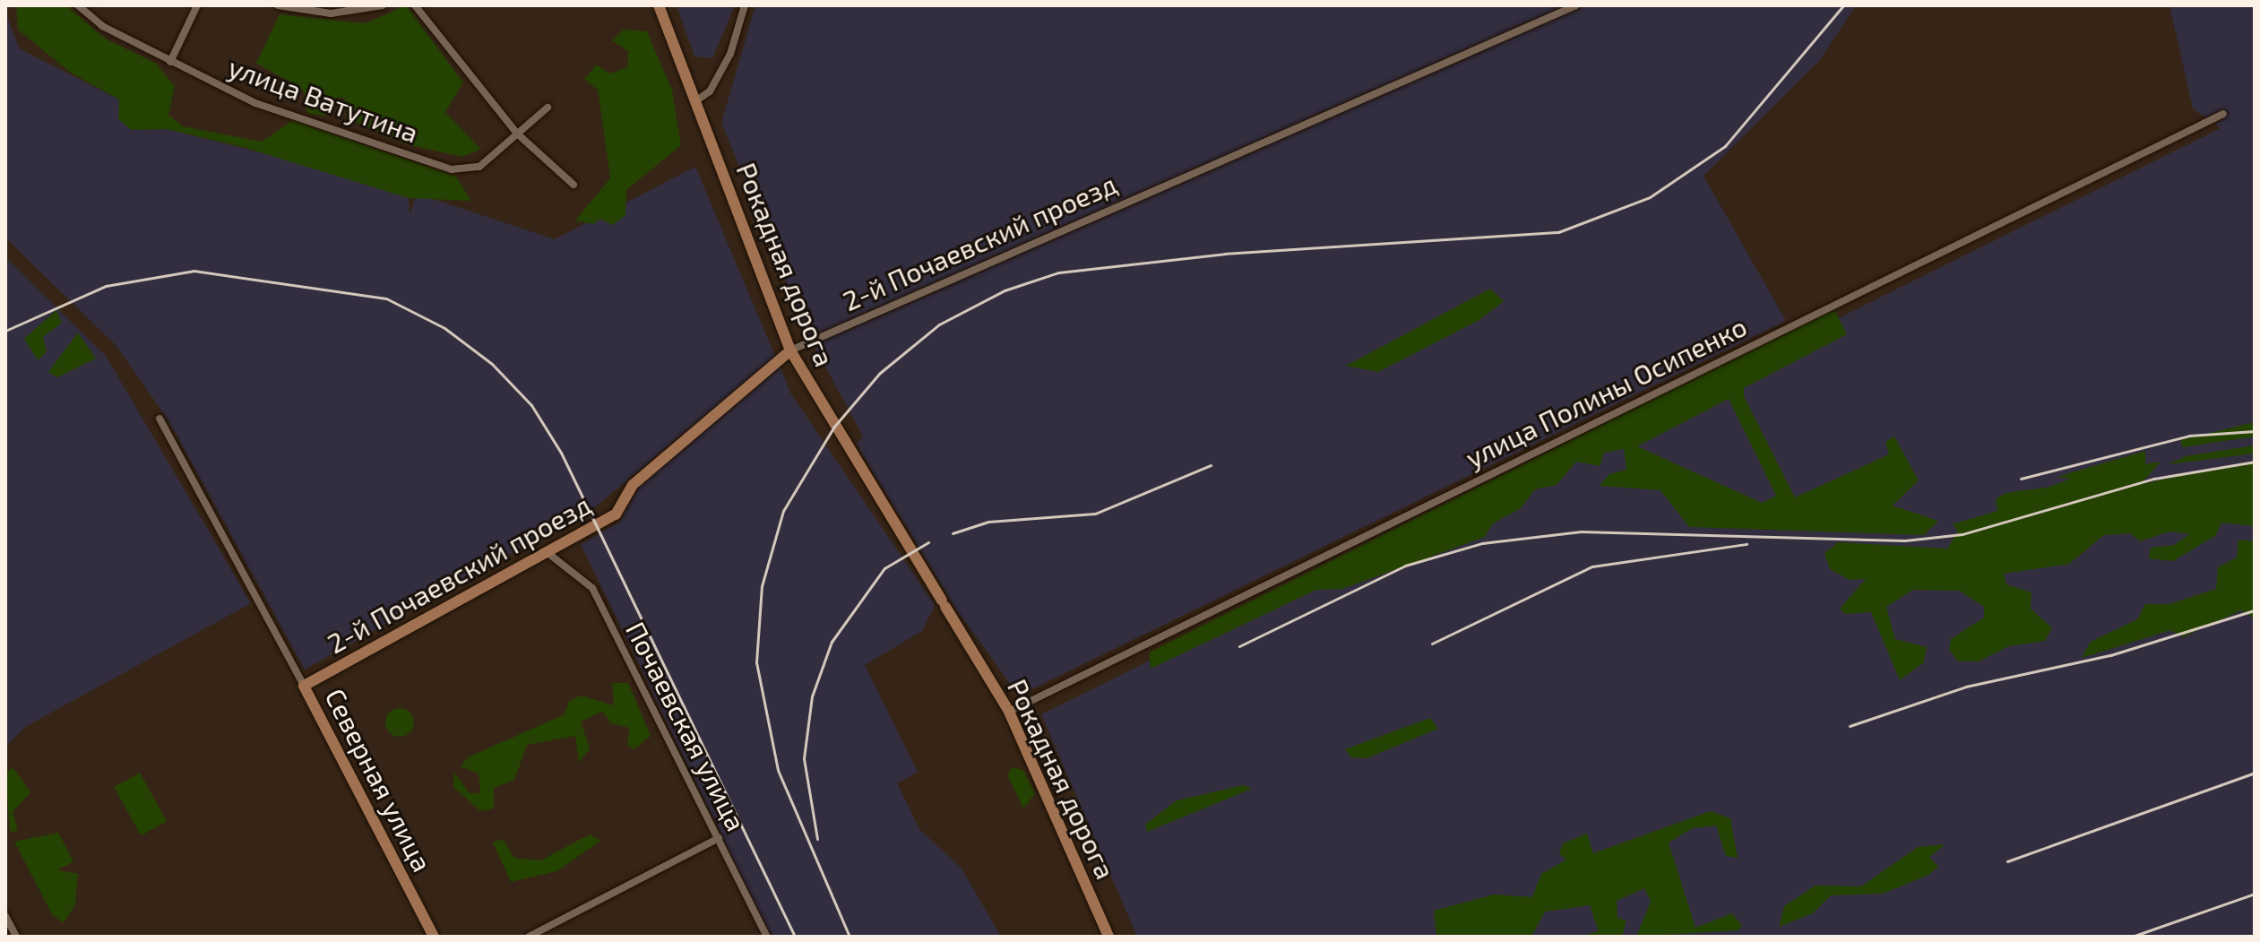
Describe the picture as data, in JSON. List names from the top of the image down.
{
  "streets": {
    "main road": ["2-й Почаевский проезд", "Рокадная дорога", "Северная улица"],
    "street": ["улица Ватутина", "улица Полины Осипенко", "Почаевская улица"]
  },
  "crossings": [
    ["2-й Почаевский проезд", "Рокадная дорога"],
    ["2-й Почаевский проезд", "Почаевская улица"],
    ["2-й Почаевский проезд", "Северная улица"],
    ["Рокадная дорога", "улица Полины Осипенко"]
  ]
}
